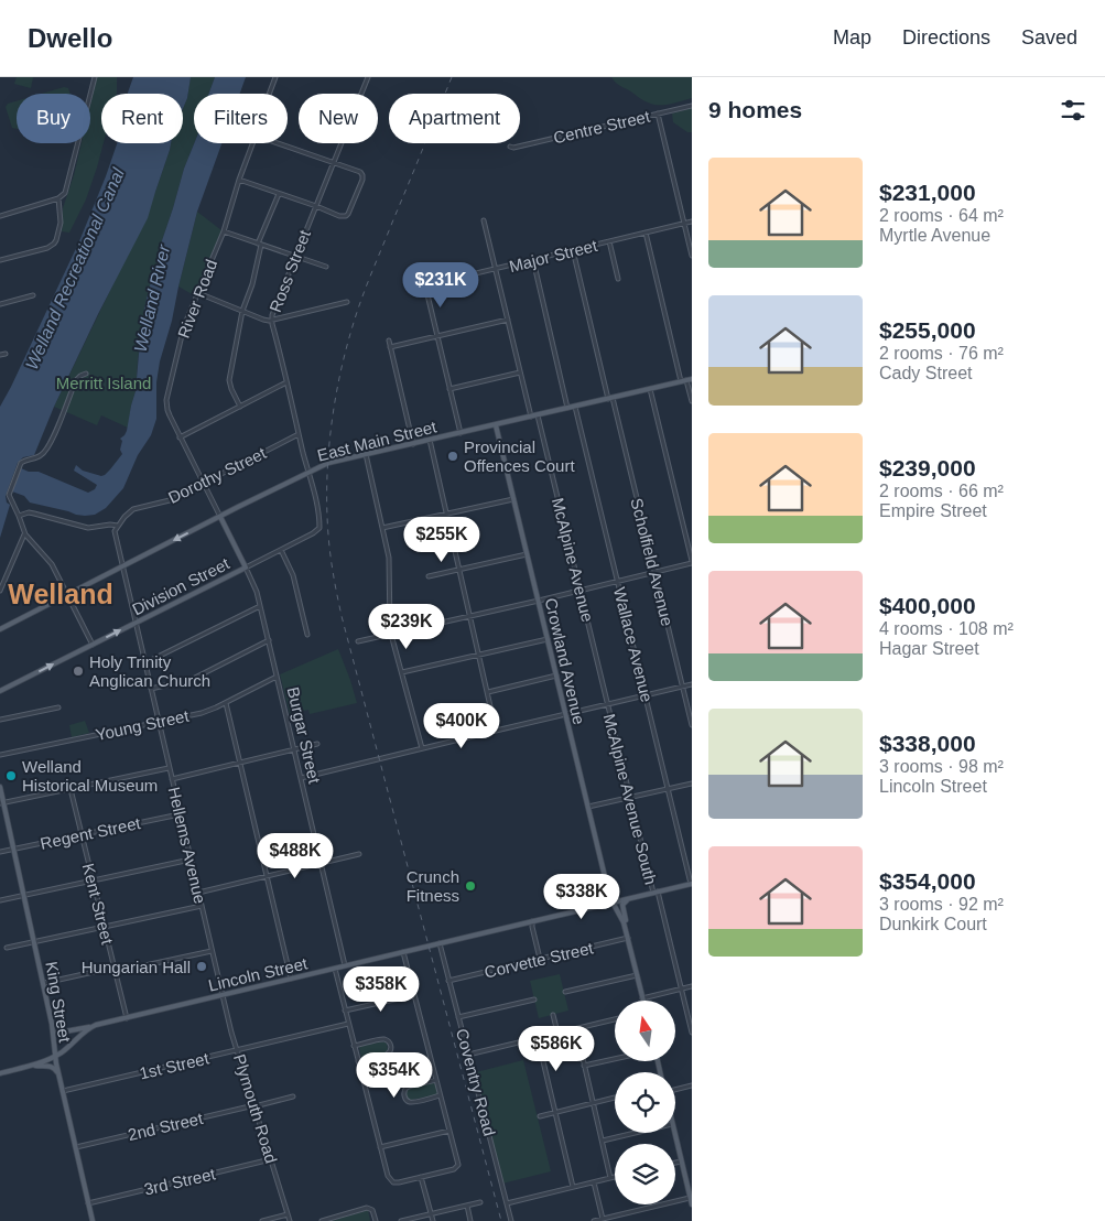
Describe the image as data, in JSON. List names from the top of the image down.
{
  "streets": {
    "main road": [
      "East Main Street",
      "Division Street",
      "Crowland Avenue",
      "Burgar Street",
      "Lincoln Street",
      "King Street"
    ],
    "street": [
      "Centre Street",
      "Major Street",
      "Ross Street",
      "River Road",
      "Dorothy Street",
      "McAlpine Avenue",
      "Scholfield Avenue",
      "Wallace Avenue",
      "Young Street",
      "McAlpine Avenue South",
      "Regent Street",
      "Hellems Avenue",
      "Kent Street",
      "Corvette Street",
      "1st Street",
      "Coventry Road",
      "Plymouth Road",
      "2nd Street",
      "3rd Street"
    ]
  },
  "crossings": [
    ["Major Street", "Scholfield Avenue"],
    ["Ross Street", "East Main Street"],
    ["Ross Street", "Dorothy Street"],
    ["Ross Street", "Division Street"],
    ["River Road", "East Main Street"],
    ["River Road", "Dorothy Street"],
    ["River Road", "Burgar Street"],
    ["East Main Street", "McAlpine Avenue"],
    ["East Main Street", "Scholfield Avenue"],
    ["East Main Street", "Division Street"],
    ["East Main Street", "Wallace Avenue"],
    ["East Main Street", "Crowland Avenue"],
    ["East Main Street", "Burgar Street"],
    ["East Main Street", "Hellems Avenue"],
    ["McAlpine Avenue", "McAlpine Avenue South"],
    ["Division Street", "Burgar Street"],
    ["Division Street", "Hellems Avenue"],
    ["Wallace Avenue", "Lincoln Street"],
    ["Crowland Avenue", "Lincoln Street"],
    ["Young Street", "Burgar Street"],
    ["Young Street", "Hellems Avenue"],
    ["Burgar Street", "Lincoln Street"],
    ["McAlpine Avenue South", "Lincoln Street"],
    ["Regent Street", "Hellems Avenue"],
    ["Regent Street", "Kent Street"],
    ["Regent Street", "King Street"],
    ["Hellems Avenue", "Lincoln Street"],
    ["Hellems Avenue", "Plymouth Road"],
    ["Kent Street", "Lincoln Street"],
    ["Corvette Street", "Coventry Road"],
    ["Lincoln Street", "King Street"],
    ["Lincoln Street", "Coventry Road"],
    ["Lincoln Street", "Plymouth Road"],
    ["King Street", "1st Street"],
    ["King Street", "2nd Street"],
    ["King Street", "3rd Street"],
    ["1st Street", "Plymouth Road"],
    ["Plymouth Road", "2nd Street"],
    ["Plymouth Road", "3rd Street"]
  ],
  "one_way": ["Division Street"],
  "districts": ["Welland"],
  "water": ["Welland Recreational Canal", "Welland River"],
  "parks": ["Merritt Island"],
  "places": [
    "Provincial Offences Court",
    "Holy Trinity Anglican Church",
    "Welland Historical Museum",
    "Crunch Fitness",
    "Hungarian Hall"
  ],
  "north": "top",
  "page": {
    "header": "Dwello",
    "nav": ["Map", "Directions", "Saved"],
    "heading": "9 homes",
    "chip": [
      "Buy",
      "Rent",
      "Filters",
      "New",
      "Apartment"
    ],
    "list": [
      {
        "name": "$231,000",
        "note": "2 rooms · 64 m² · Myrtle Avenue"
      },
      {
        "name": "$255,000",
        "note": "2 rooms · 76 m² · Cady Street"
      },
      {
        "name": "$239,000",
        "note": "2 rooms · 66 m² · Empire Street"
      },
      {
        "name": "$400,000",
        "note": "4 rooms · 108 m² · Hagar Street"
      },
      {
        "name": "$338,000",
        "note": "3 rooms · 98 m² · Lincoln Street"
      },
      {
        "name": "$354,000",
        "note": "3 rooms · 92 m² · Dunkirk Court"
      }
    ],
    "price": [
      "$231K",
      "$255K",
      "$239K",
      "$400K",
      "$488K",
      "$338K",
      "$358K",
      "$586K",
      "$354K"
    ]
  }
}
